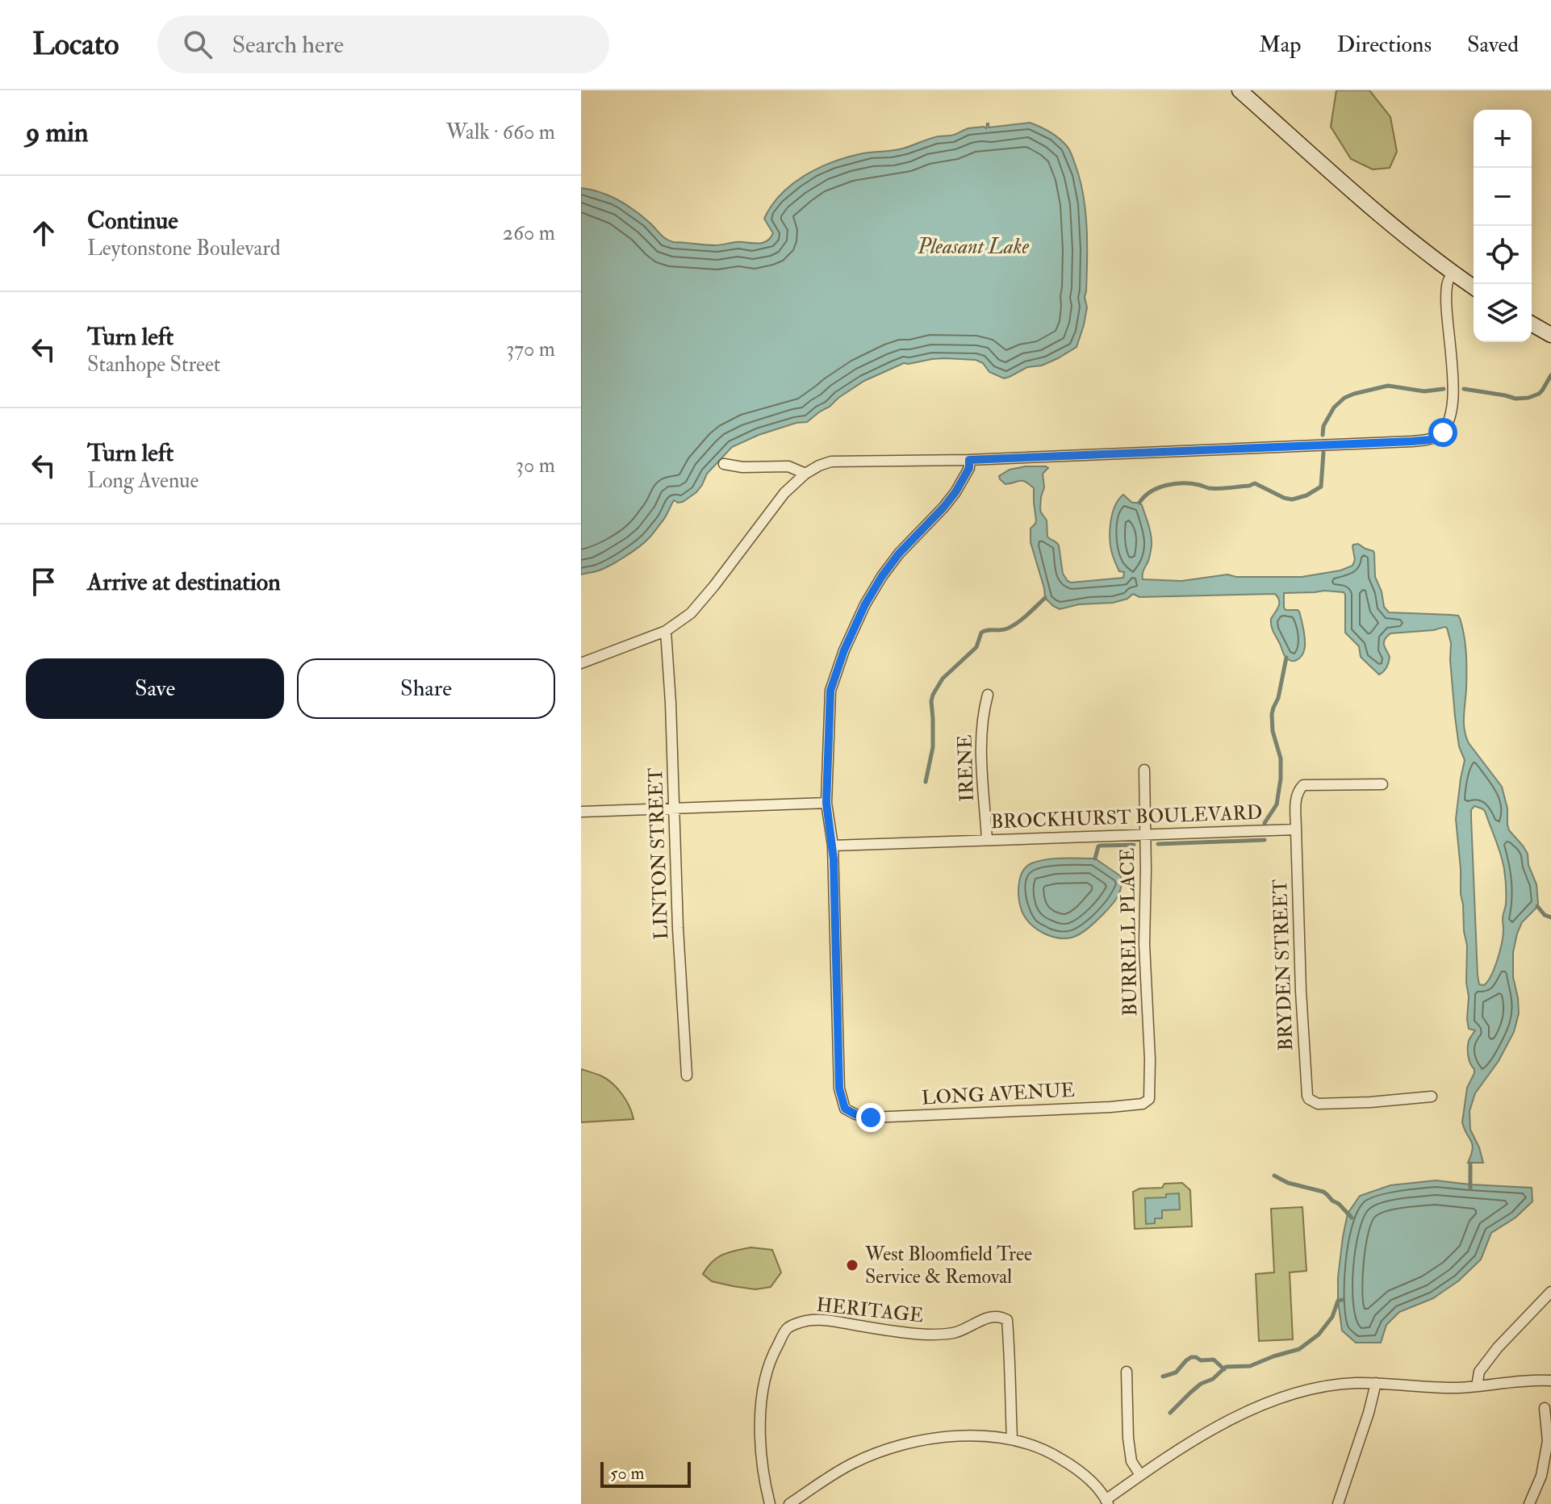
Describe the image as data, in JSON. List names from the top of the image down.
{
  "streets": {
    "street": [
      "IRENE",
      "BROCKHURST BOULEVARD",
      "LINTON STREET",
      "BURRELL PLACE",
      "BRYDEN STREET",
      "LONG AVENUE",
      "HERITAGE"
    ]
  },
  "crossings": [
    ["IRENE", "BROCKHURST BOULEVARD"],
    ["BROCKHURST BOULEVARD", "BURRELL PLACE"],
    ["BROCKHURST BOULEVARD", "BRYDEN STREET"],
    ["BROCKHURST BOULEVARD", "LONG AVENUE"],
    ["BURRELL PLACE", "LONG AVENUE"]
  ],
  "water": ["Pleasant Lake"],
  "places": ["West Bloomfield Tree Service & Removal"],
  "scale_bar": "50 m",
  "page": {
    "header": "Locato",
    "search": "Search here",
    "nav": ["Map", "Directions", "Saved"],
    "heading": ["9 min", "Walk · 660 m"],
    "map_buttons": ["+", "−"],
    "list": [
      ["Continue", "Leytonstone Boulevard", "260 m"],
      ["Turn left", "Stanhope Street", "370 m"],
      ["Turn left", "Long Avenue", "30 m"],
      "Arrive at destination"
    ],
    "buttons": ["Save", "Share"],
    "scale": "50 m"
  }
}
